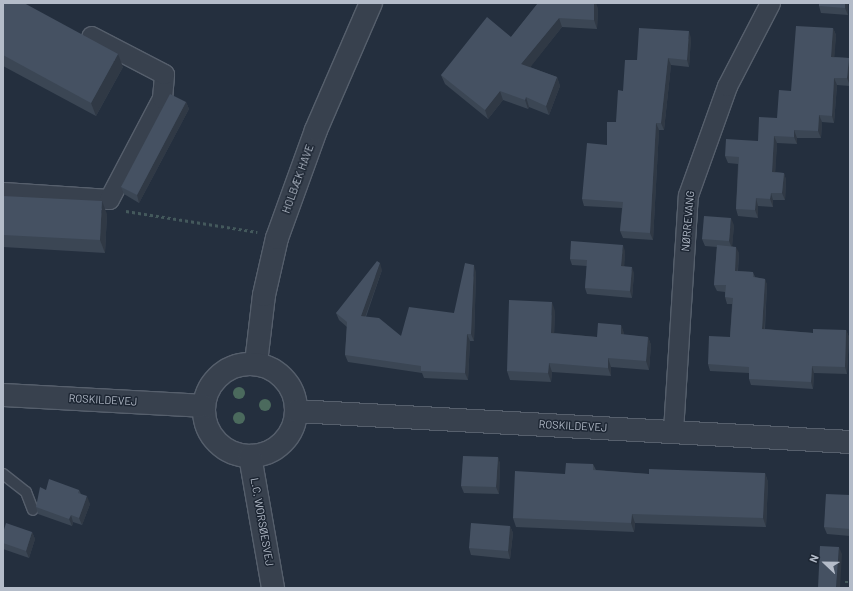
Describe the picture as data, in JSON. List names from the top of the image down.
{
  "streets": {
    "street": [
      "HOLBÆK HAVE",
      "NØRREVANG",
      "ROSKILDEVEJ",
      "L.C. WORSØESVEJ"
    ]
  },
  "crossings": [
    ["HOLBÆK HAVE", "ROSKILDEVEJ"],
    ["HOLBÆK HAVE", "L.C. WORSØESVEJ"],
    ["NØRREVANG", "ROSKILDEVEJ"],
    ["ROSKILDEVEJ", "L.C. WORSØESVEJ"]
  ],
  "north": "left"
}
